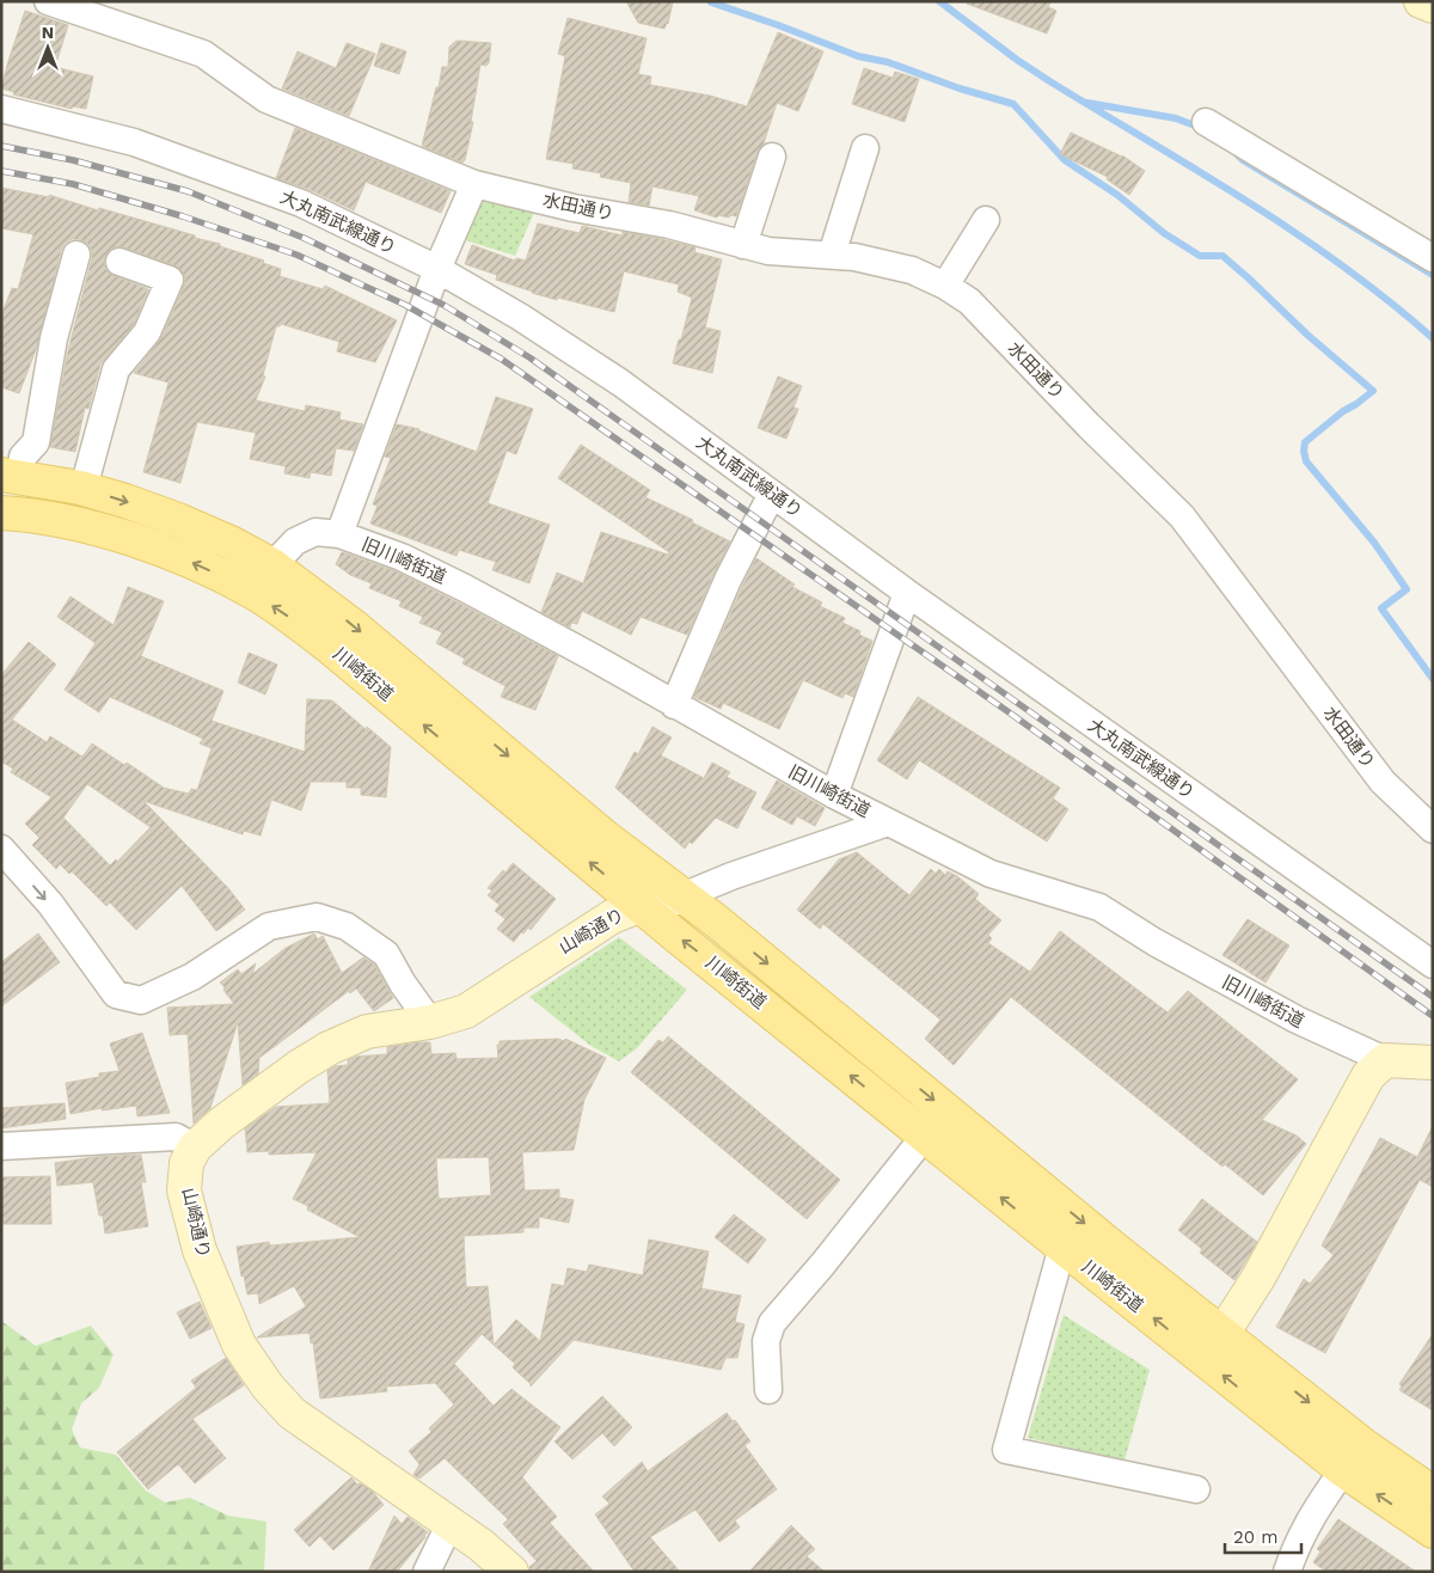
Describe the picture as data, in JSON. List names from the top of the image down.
{
  "streets": {
    "main road": ["川崎街道"],
    "street": [
      "水田通り",
      "大丸南武線通り",
      "旧川崎街道",
      "山崎通り"
    ]
  },
  "crossings": [
    ["旧川崎街道", "川崎街道"],
    ["川崎街道", "山崎通り"]
  ],
  "scale_bar": "20 m",
  "north": "top"
}
